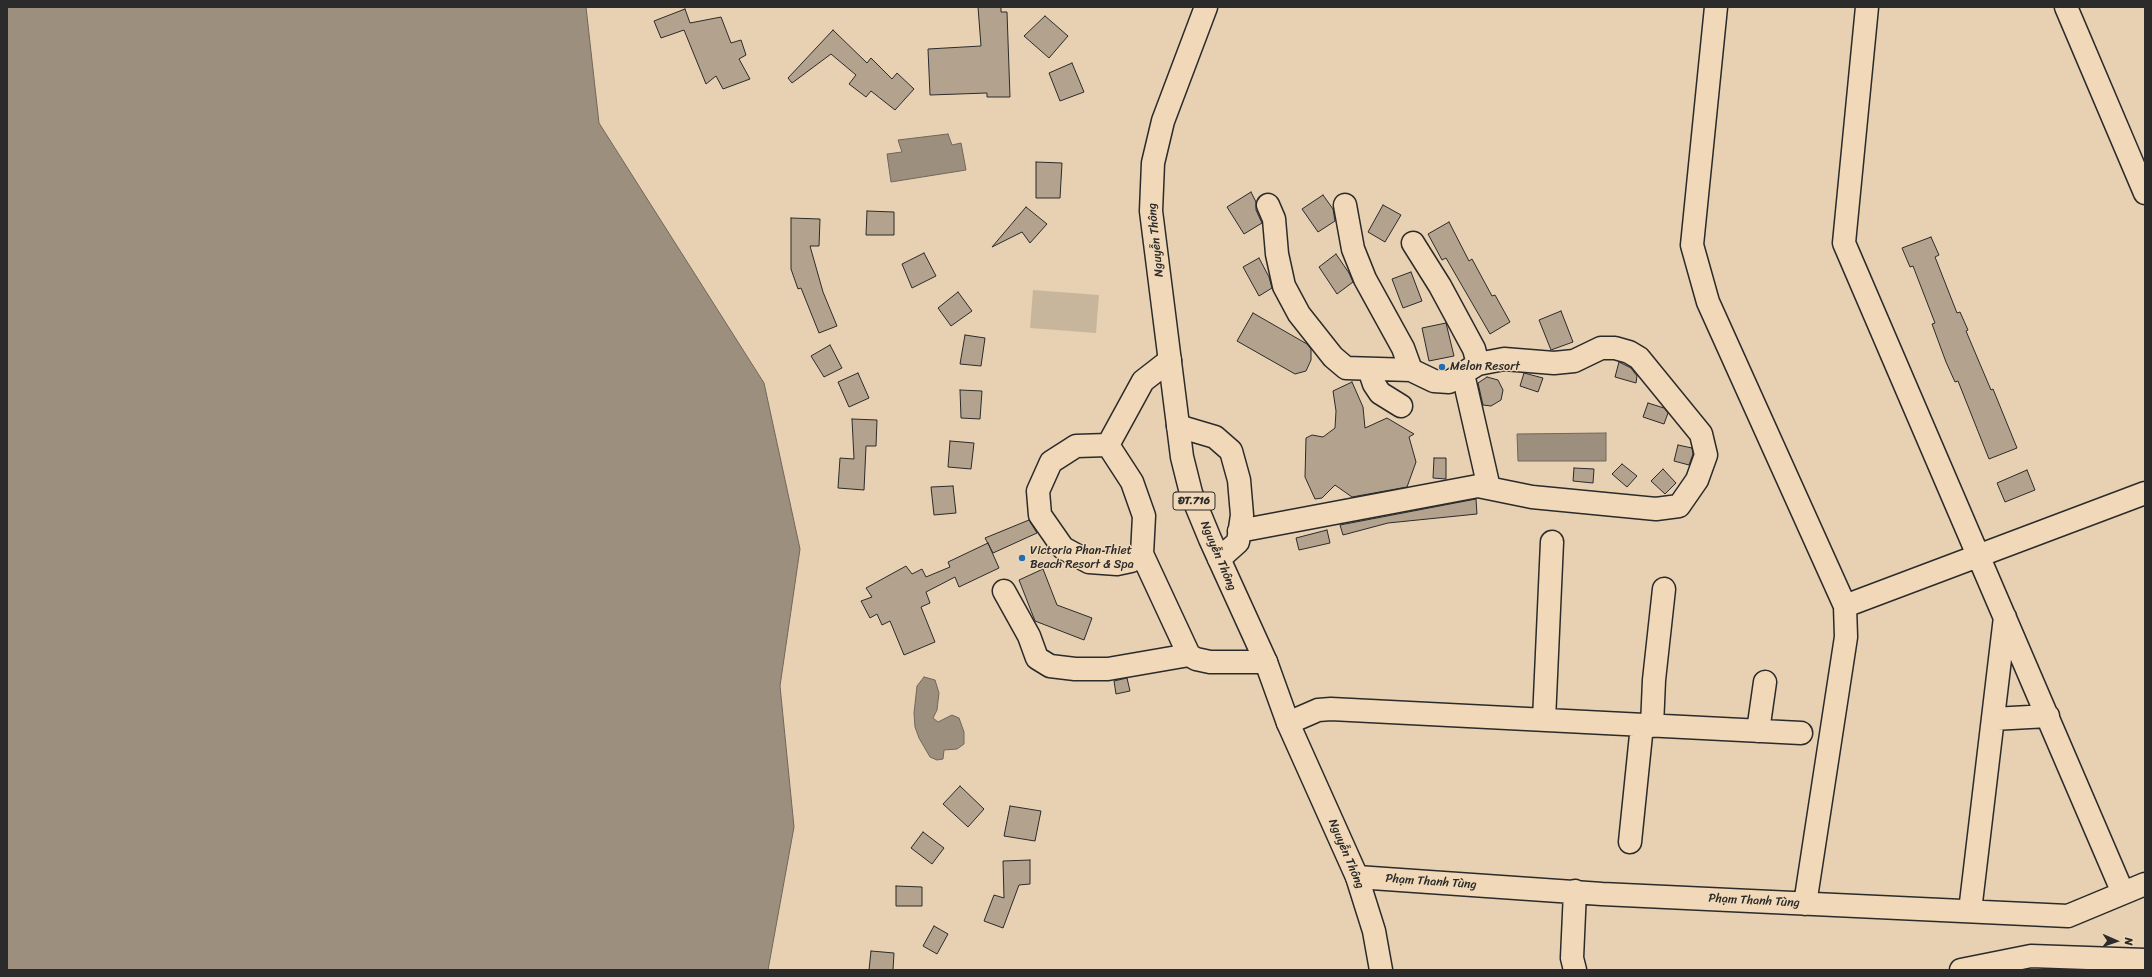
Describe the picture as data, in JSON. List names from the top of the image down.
{
  "streets": {
    "street": ["Nguyễn Thông", "ĐT.716", "Phạm Thanh Tùng"]
  },
  "crossings": [
    ["Nguyễn Thông", "Phạm Thanh Tùng"]
  ],
  "places": ["Melon Resort", "Victoria Phan Thiet Beach Resort & Spa"],
  "north": "right"
}
